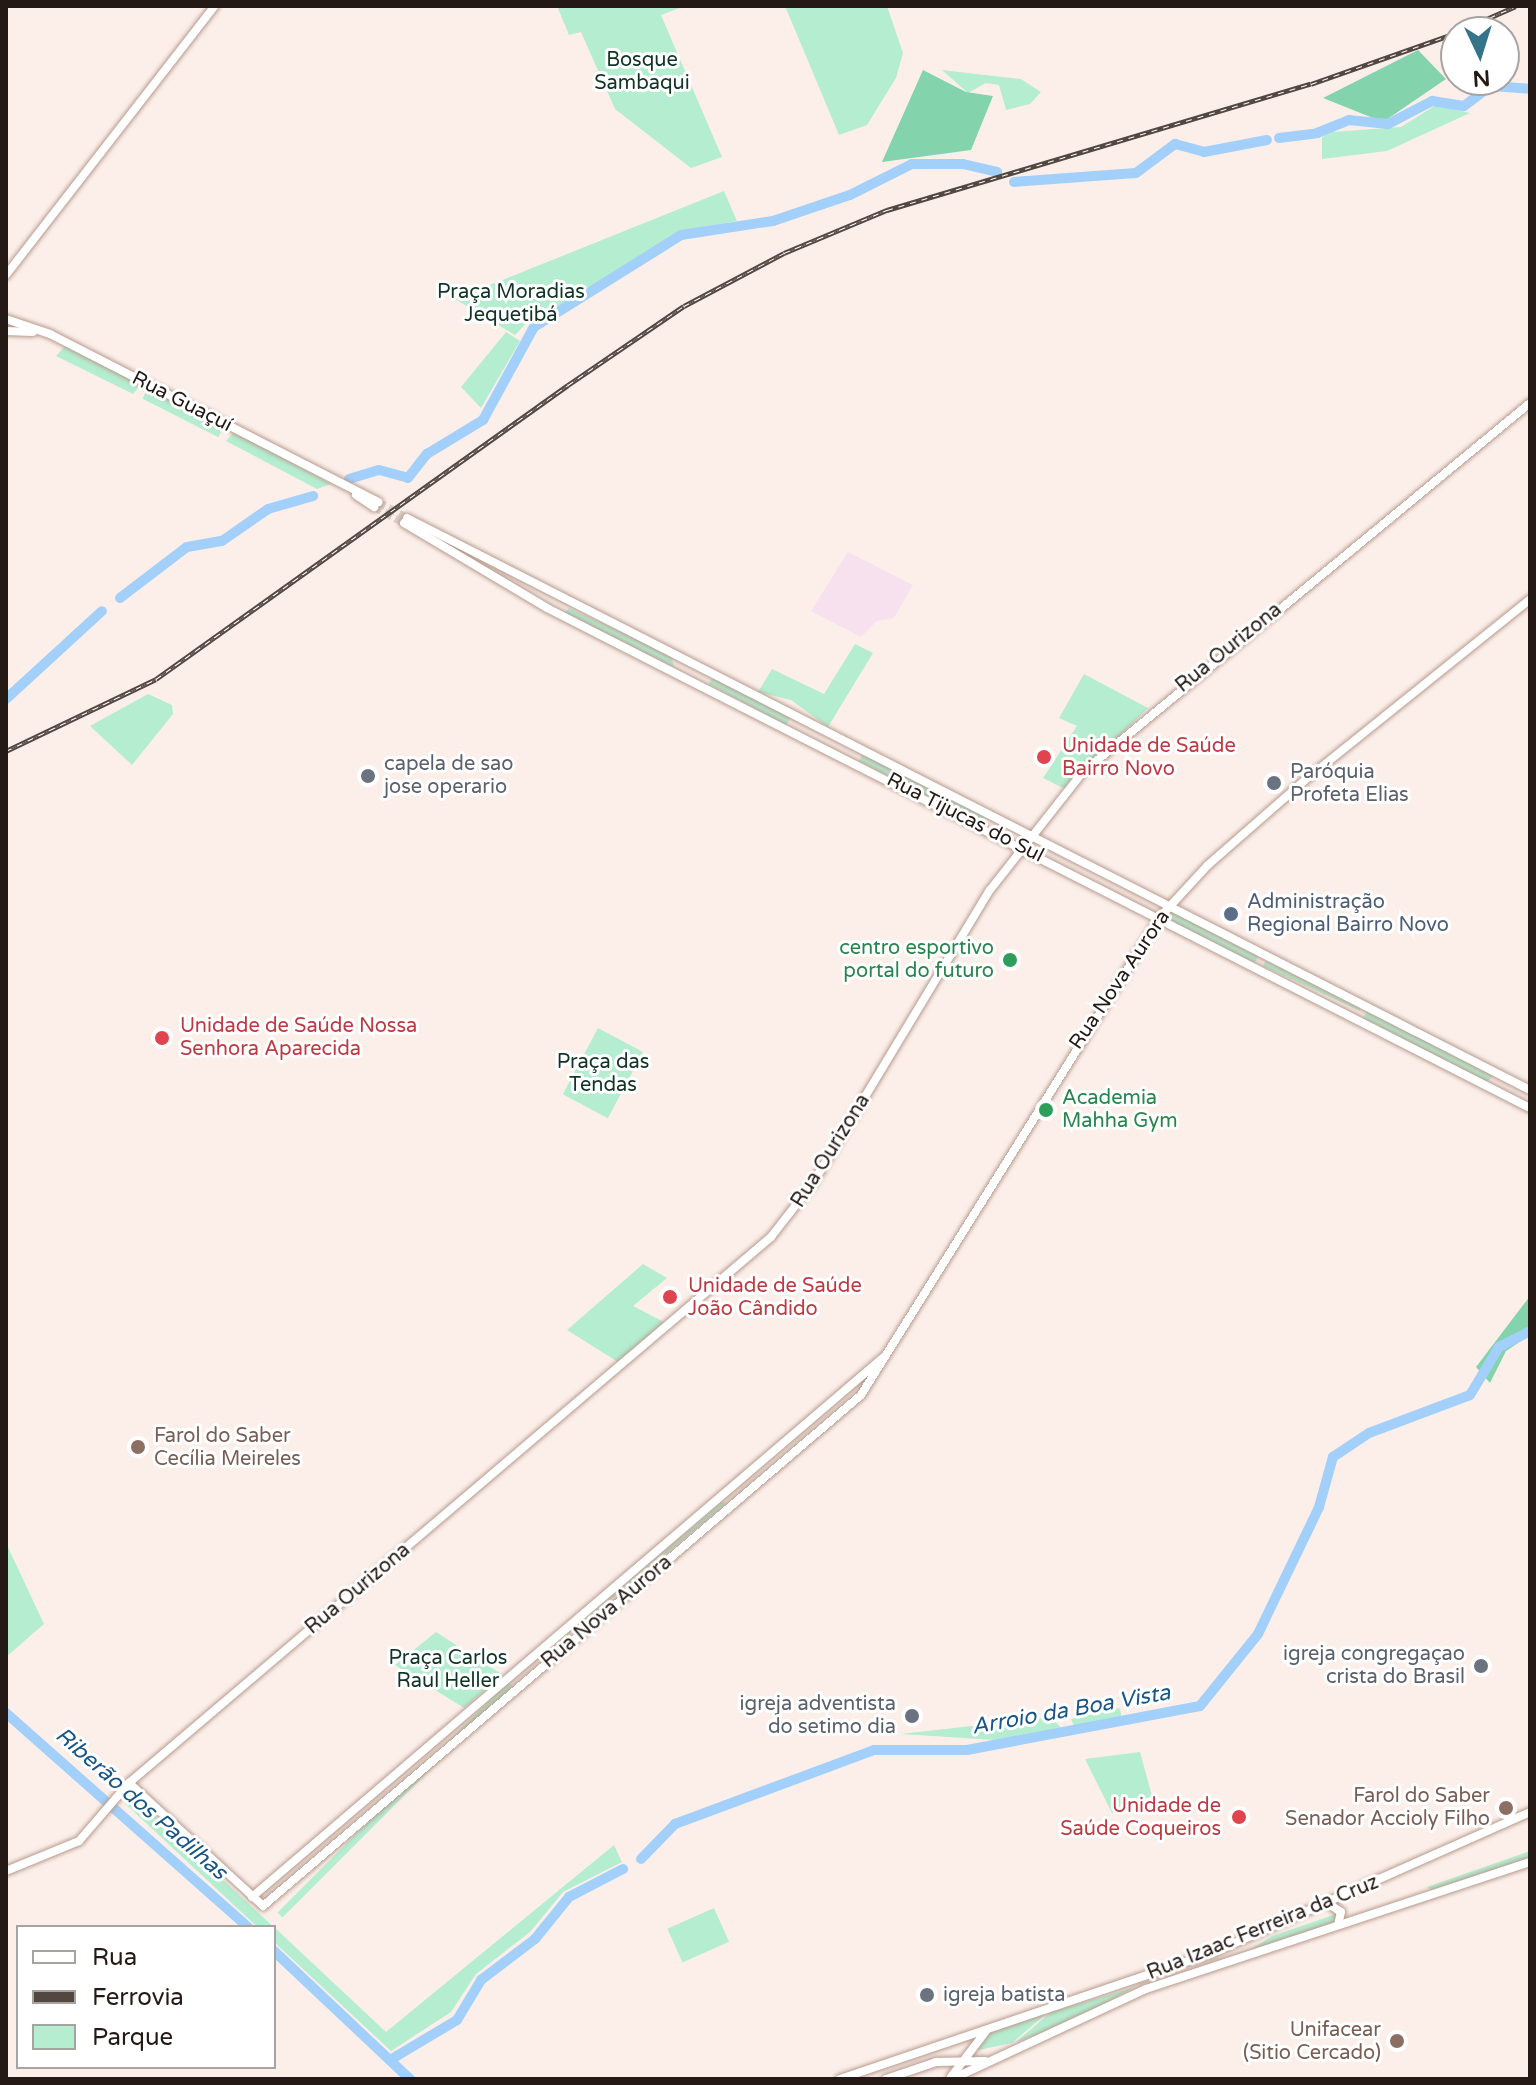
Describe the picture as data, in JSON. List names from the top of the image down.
{
  "streets": {
    "main road": [
      "Rua Guaçuí",
      "Rua Ourizona",
      "Rua Tijucas do Sul",
      "Rua Nova Aurora",
      "Rua Izaac Ferreira da Cruz"
    ]
  },
  "crossings": [
    ["Rua Ourizona", "Rua Tijucas do Sul"],
    ["Rua Tijucas do Sul", "Rua Nova Aurora"]
  ],
  "water": ["Arroio da Boa Vista", "Riberão dos Padilhas"],
  "parks": [
    "Bosque Sambaqui",
    "Praça Moradias Jequetibá",
    "Praça das Tendas",
    "Praça Carlos Raul Heller"
  ],
  "places": [
    "Unidade de Saúde Bairro Novo",
    "capela de sao jose operario",
    "Paróquia Profeta Elias",
    "Administração Regional Bairro Novo",
    "centro esportivo portal do futuro",
    "Unidade de Saúde Nossa Senhora Aparecida",
    "Academia Mahha Gym",
    "Unidade de Saúde João Cândido",
    "Farol do Saber Cecília Meireles",
    "igreja congregaçao crista do Brasil",
    "igreja adventista do setimo dia",
    "Farol do Saber Senador Accioly Filho",
    "Unidade de Saúde Coqueiros",
    "igreja batista",
    "Unifacear (Sitio Cercado)"
  ],
  "legend": ["Rua", "Ferrovia", "Parque"],
  "north": "bottom"
}
